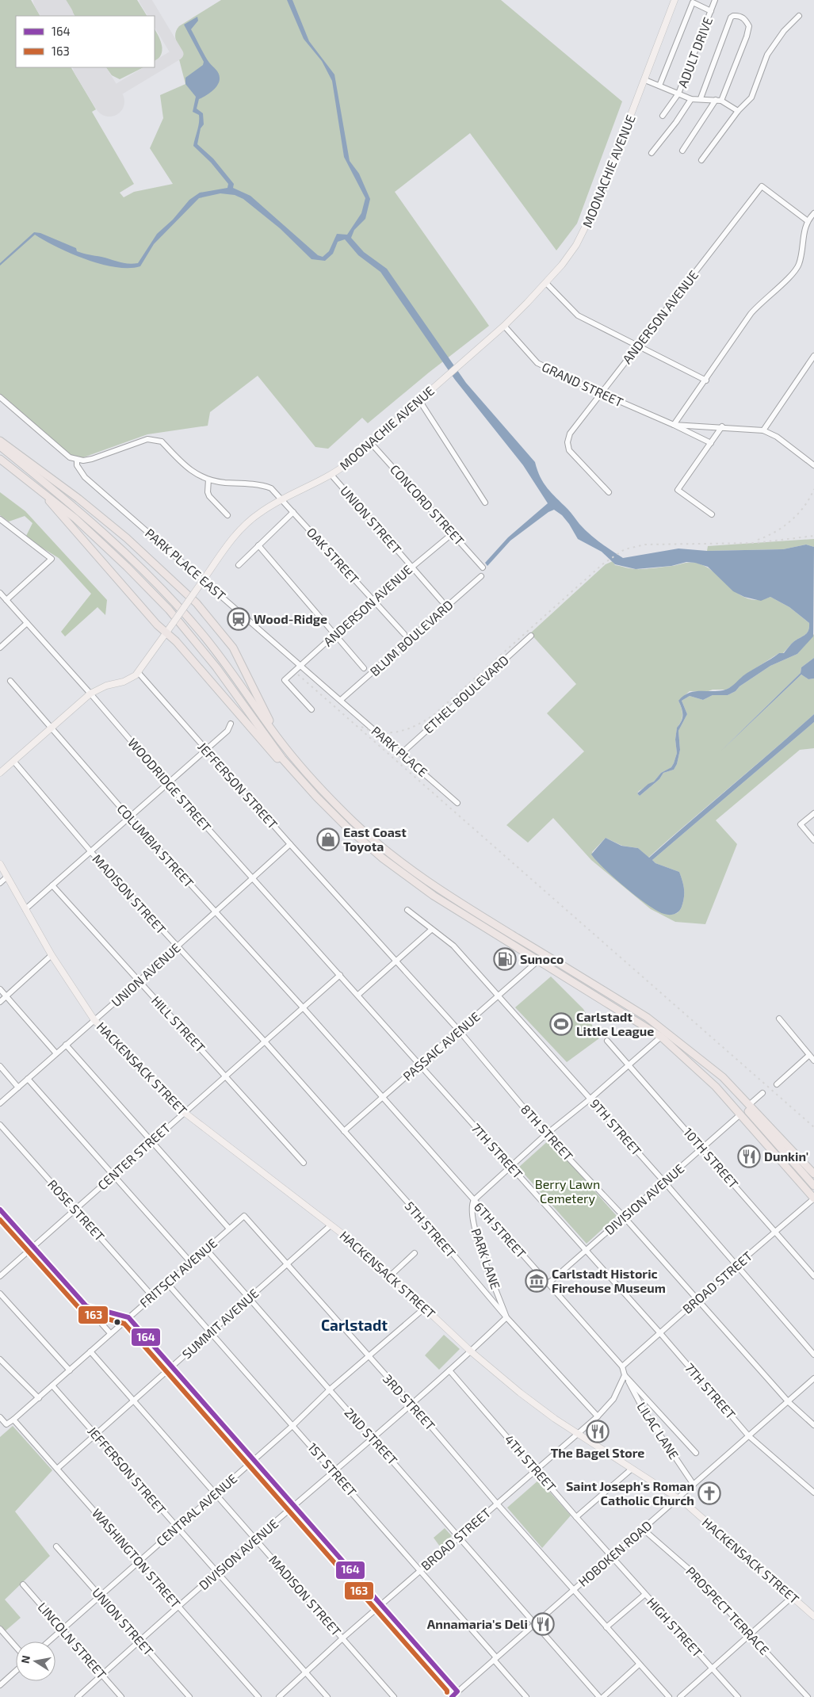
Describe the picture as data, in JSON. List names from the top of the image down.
{
  "streets": {
    "main road": ["MOONACHIE AVENUE", "HACKENSACK STREET"],
    "street": [
      "ADULT DRIVE",
      "ANDERSON AVENUE",
      "GRAND STREET",
      "CONCORD STREET",
      "UNION STREET",
      "OAK STREET",
      "PARK PLACE EAST",
      "BLUM BOULEVARD",
      "ETHEL BOULEVARD",
      "PARK PLACE",
      "WOODRIDGE STREET",
      "JEFFERSON STREET",
      "COLUMBIA STREET",
      "MADISON STREET",
      "UNION AVENUE",
      "HILL STREET",
      "PASSAIC AVENUE",
      "9TH STREET",
      "8TH STREET",
      "7TH STREET",
      "CENTER STREET",
      "10TH STREET",
      "DIVISION AVENUE",
      "ROSE STREET",
      "5TH STREET",
      "6TH STREET",
      "PARK LANE",
      "FRITSCH AVENUE",
      "BROAD STREET",
      "SUMMIT AVENUE",
      "3RD STREET",
      "LILAC LANE",
      "2ND STREET",
      "4TH STREET",
      "1ST STREET",
      "CENTRAL AVENUE",
      "HOBOKEN ROAD",
      "WASHINGTON STREET",
      "PROSPECT TERRACE",
      "HIGH STREET",
      "LINCOLN STREET"
    ]
  },
  "crossings": [
    ["MOONACHIE AVENUE", "GRAND STREET"],
    ["MOONACHIE AVENUE", "CONCORD STREET"],
    ["MOONACHIE AVENUE", "UNION STREET"],
    ["MOONACHIE AVENUE", "OAK STREET"],
    ["MOONACHIE AVENUE", "WOODRIDGE STREET"],
    ["MOONACHIE AVENUE", "JEFFERSON STREET"],
    ["MOONACHIE AVENUE", "COLUMBIA STREET"],
    ["MOONACHIE AVENUE", "MADISON STREET"],
    ["ANDERSON AVENUE", "GRAND STREET"],
    ["ANDERSON AVENUE", "CONCORD STREET"],
    ["ANDERSON AVENUE", "UNION STREET"],
    ["ANDERSON AVENUE", "OAK STREET"],
    ["ANDERSON AVENUE", "PARK PLACE EAST"],
    ["UNION STREET", "DIVISION AVENUE"],
    ["UNION STREET", "CENTRAL AVENUE"],
    ["OAK STREET", "PARK PLACE EAST"],
    ["PARK PLACE EAST", "BLUM BOULEVARD"],
    ["PARK PLACE EAST", "PARK PLACE"],
    ["BLUM BOULEVARD", "PARK PLACE"],
    ["ETHEL BOULEVARD", "PARK PLACE"],
    ["WOODRIDGE STREET", "UNION AVENUE"],
    ["WOODRIDGE STREET", "7TH STREET"],
    ["WOODRIDGE STREET", "CENTER STREET"],
    ["JEFFERSON STREET", "UNION AVENUE"],
    ["JEFFERSON STREET", "8TH STREET"],
    ["JEFFERSON STREET", "DIVISION AVENUE"],
    ["JEFFERSON STREET", "FRITSCH AVENUE"],
    ["JEFFERSON STREET", "BROAD STREET"],
    ["JEFFERSON STREET", "SUMMIT AVENUE"],
    ["JEFFERSON STREET", "CENTRAL AVENUE"],
    ["COLUMBIA STREET", "UNION AVENUE"],
    ["COLUMBIA STREET", "CENTER STREET"],
    ["COLUMBIA STREET", "6TH STREET"],
    ["MADISON STREET", "UNION AVENUE"],
    ["MADISON STREET", "CENTER STREET"],
    ["MADISON STREET", "DIVISION AVENUE"],
    ["MADISON STREET", "5TH STREET"],
    ["MADISON STREET", "FRITSCH AVENUE"],
    ["MADISON STREET", "BROAD STREET"],
    ["MADISON STREET", "SUMMIT AVENUE"],
    ["MADISON STREET", "CENTRAL AVENUE"],
    ["UNION AVENUE", "HILL STREET"],
    ["UNION AVENUE", "HACKENSACK STREET"],
    ["HILL STREET", "CENTER STREET"],
    ["PASSAIC AVENUE", "9TH STREET"],
    ["PASSAIC AVENUE", "8TH STREET"],
    ["PASSAIC AVENUE", "7TH STREET"],
    ["PASSAIC AVENUE", "5TH STREET"],
    ["PASSAIC AVENUE", "6TH STREET"],
    ["HACKENSACK STREET", "CENTER STREET"],
    ["HACKENSACK STREET", "DIVISION AVENUE"],
    ["HACKENSACK STREET", "BROAD STREET"],
    ["HACKENSACK STREET", "SUMMIT AVENUE"],
    ["HACKENSACK STREET", "CENTRAL AVENUE"],
    ["HACKENSACK STREET", "HOBOKEN ROAD"],
    ["9TH STREET", "DIVISION AVENUE"],
    ["9TH STREET", "BROAD STREET"],
    ["8TH STREET", "DIVISION AVENUE"],
    ["8TH STREET", "BROAD STREET"],
    ["8TH STREET", "HOBOKEN ROAD"],
    ["7TH STREET", "CENTER STREET"],
    ["7TH STREET", "DIVISION AVENUE"],
    ["7TH STREET", "BROAD STREET"],
    ["7TH STREET", "HOBOKEN ROAD"],
    ["CENTER STREET", "ROSE STREET"],
    ["CENTER STREET", "5TH STREET"],
    ["CENTER STREET", "6TH STREET"],
    ["10TH STREET", "DIVISION AVENUE"],
    ["10TH STREET", "BROAD STREET"],
    ["DIVISION AVENUE", "5TH STREET"],
    ["DIVISION AVENUE", "6TH STREET"],
    ["DIVISION AVENUE", "PARK LANE"],
    ["DIVISION AVENUE", "3RD STREET"],
    ["DIVISION AVENUE", "2ND STREET"],
    ["DIVISION AVENUE", "4TH STREET"],
    ["DIVISION AVENUE", "1ST STREET"],
    ["DIVISION AVENUE", "WASHINGTON STREET"],
    ["DIVISION AVENUE", "LINCOLN STREET"],
    ["ROSE STREET", "FRITSCH AVENUE"],
    ["5TH STREET", "PARK LANE"],
    ["5TH STREET", "BROAD STREET"],
    ["6TH STREET", "PARK LANE"],
    ["6TH STREET", "BROAD STREET"],
    ["6TH STREET", "LILAC LANE"],
    ["FRITSCH AVENUE", "3RD STREET"],
    ["FRITSCH AVENUE", "2ND STREET"],
    ["FRITSCH AVENUE", "1ST STREET"],
    ["FRITSCH AVENUE", "WASHINGTON STREET"],
    ["BROAD STREET", "3RD STREET"],
    ["BROAD STREET", "LILAC LANE"],
    ["BROAD STREET", "2ND STREET"],
    ["BROAD STREET", "4TH STREET"],
    ["BROAD STREET", "1ST STREET"],
    ["SUMMIT AVENUE", "3RD STREET"],
    ["SUMMIT AVENUE", "2ND STREET"],
    ["SUMMIT AVENUE", "1ST STREET"],
    ["SUMMIT AVENUE", "WASHINGTON STREET"],
    ["3RD STREET", "CENTRAL AVENUE"],
    ["3RD STREET", "HOBOKEN ROAD"],
    ["LILAC LANE", "HOBOKEN ROAD"],
    ["2ND STREET", "CENTRAL AVENUE"],
    ["2ND STREET", "HOBOKEN ROAD"],
    ["4TH STREET", "HOBOKEN ROAD"],
    ["4TH STREET", "HIGH STREET"],
    ["1ST STREET", "CENTRAL AVENUE"],
    ["1ST STREET", "HOBOKEN ROAD"],
    ["CENTRAL AVENUE", "WASHINGTON STREET"],
    ["CENTRAL AVENUE", "LINCOLN STREET"],
    ["HOBOKEN ROAD", "PROSPECT TERRACE"],
    ["HOBOKEN ROAD", "HIGH STREET"]
  ],
  "districts": ["Carlstadt"],
  "parks": ["Berry Lawn Cemetery"],
  "places": {
    "station": ["Wood-Ridge"],
    "shop": ["East Coast Toyota"],
    "fuel station": ["Sunoco"],
    "sports": ["Carlstadt Little League"],
    "restaurant": ["Dunkin'", "The Bagel Store", "Annamaria's Deli"],
    "museum": ["Carlstadt Historic Firehouse Museum"],
    "church": ["Saint Joseph's Roman Catholic Church"]
  },
  "lines": ["transit line 164", "transit line 163"],
  "legend": ["164", "163"],
  "north": "left"
}
